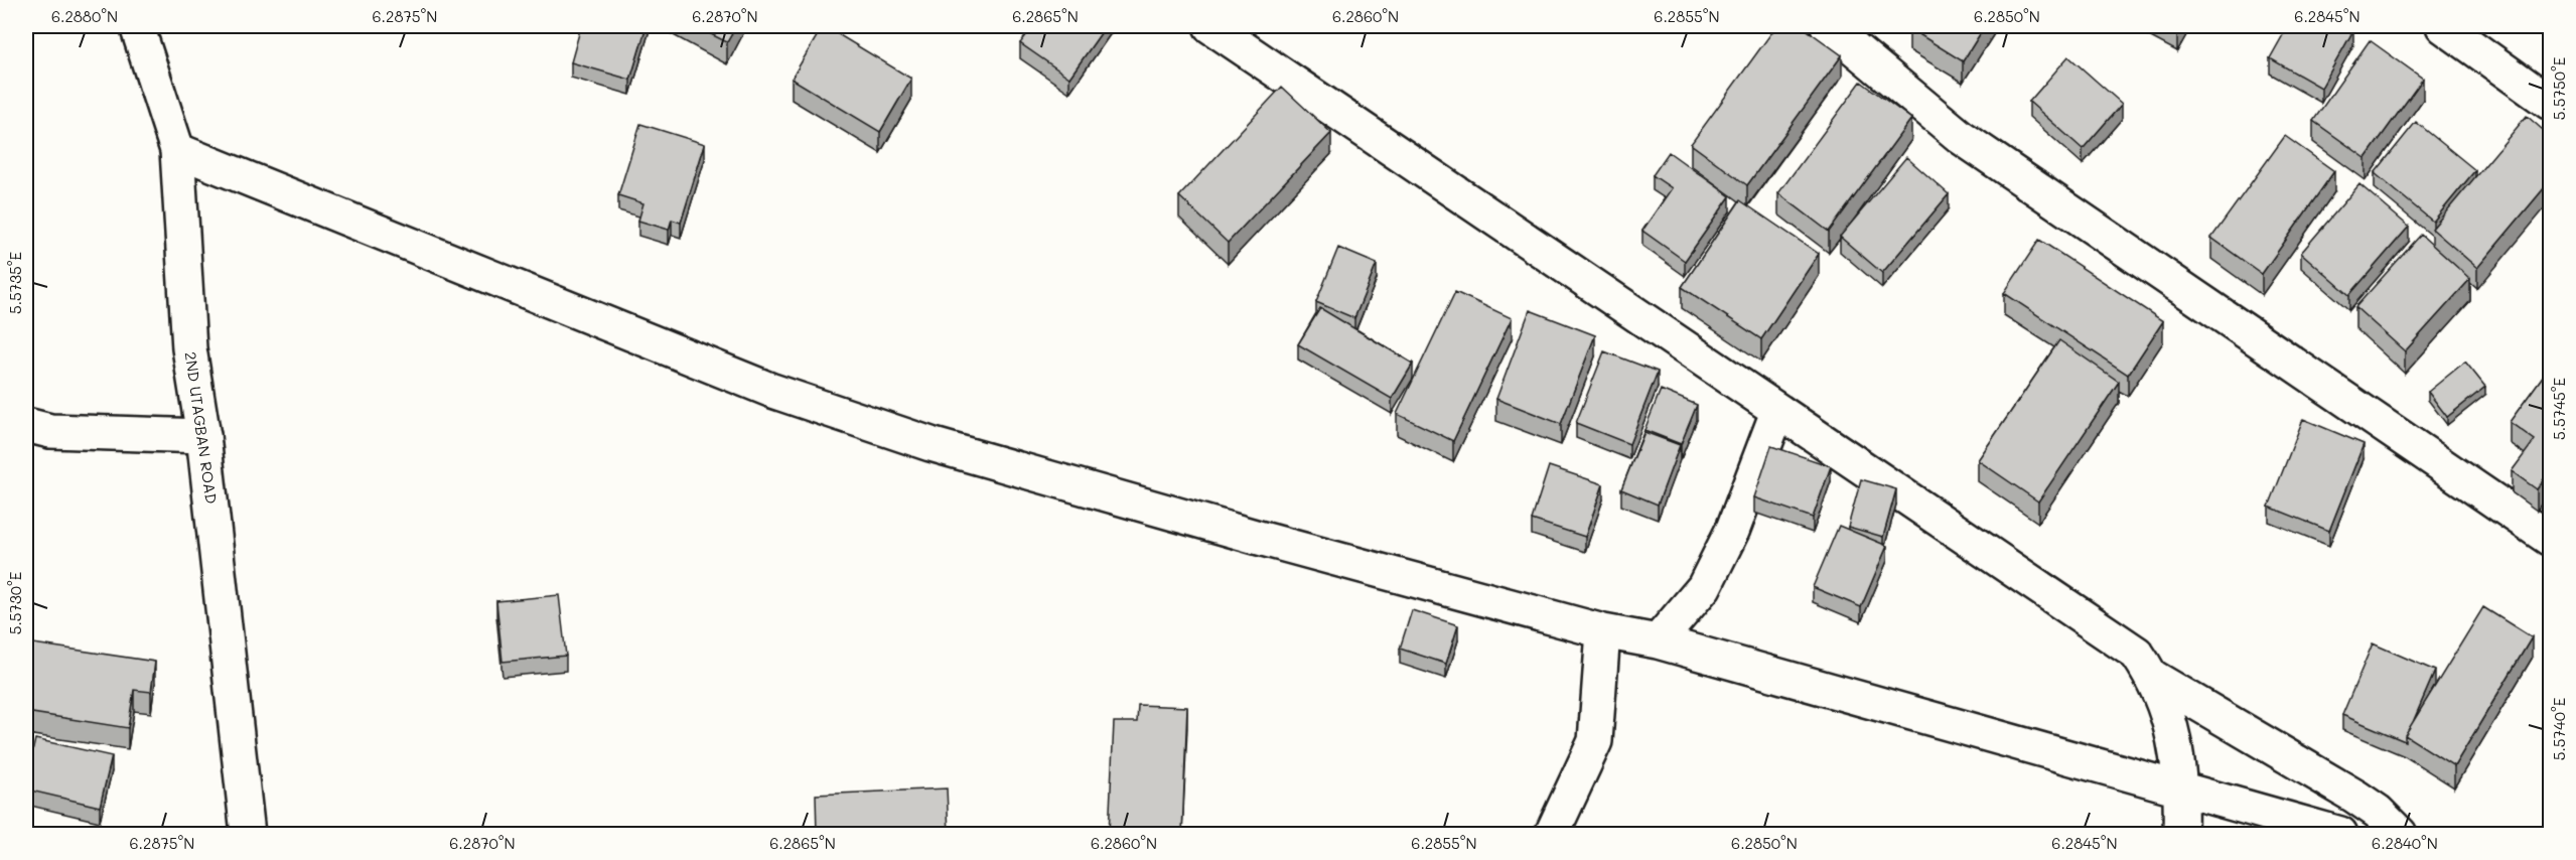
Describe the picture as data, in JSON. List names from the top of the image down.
{
  "streets": {
    "street": ["2ND UTAGBAN ROAD"]
  },
  "coordinates": [
    "6.2880°N",
    "6.2875°N",
    "6.2870°N",
    "6.2865°N",
    "6.2860°N",
    "6.2855°N",
    "6.2850°N",
    "6.2845°N",
    "5.5750°E",
    "5.5735°E",
    "5.5745°E",
    "5.5730°E",
    "5.5740°E",
    "6.2840°N"
  ]
}
